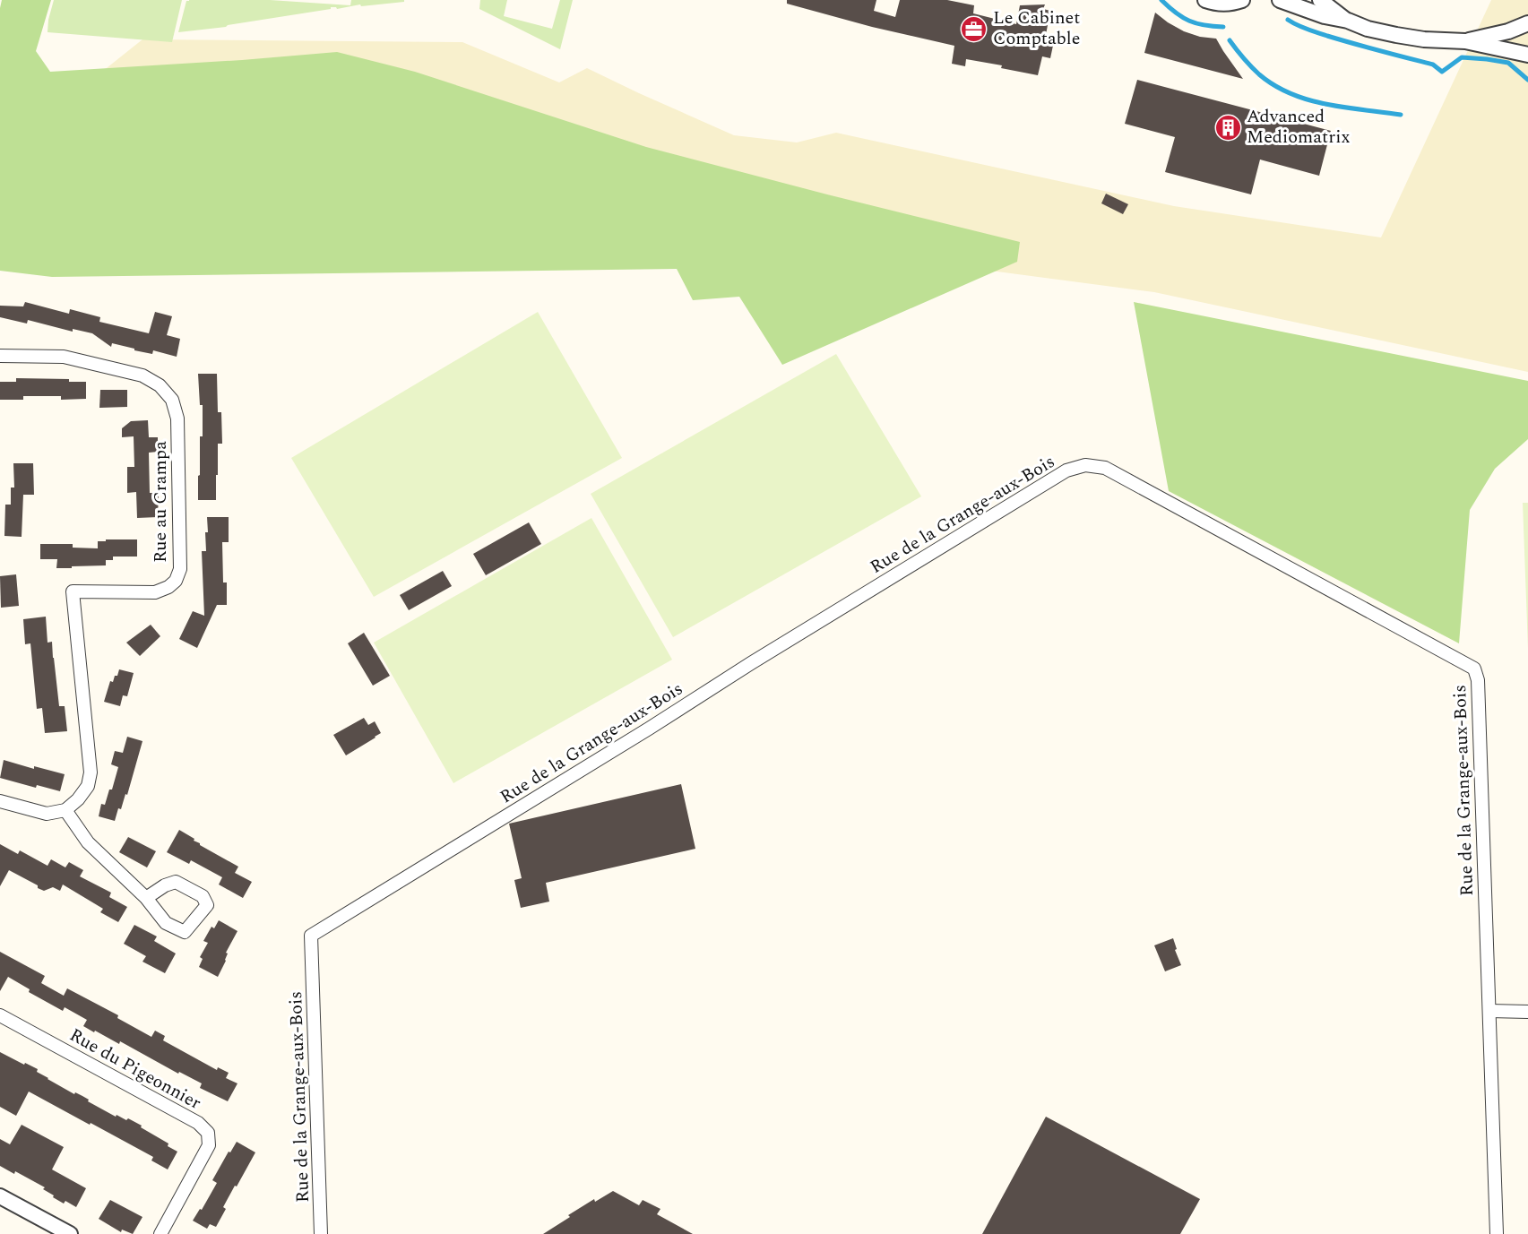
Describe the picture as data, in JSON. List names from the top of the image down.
{
  "streets": {
    "street": ["Rue au Crampa", "Rue de la Grange-aux-Bois", "Rue du Pigeonnier"]
  },
  "places": {
    "office": ["Le Cabinet Comptable"],
    "building": ["Advanced Mediomatrix"]
  }
}
